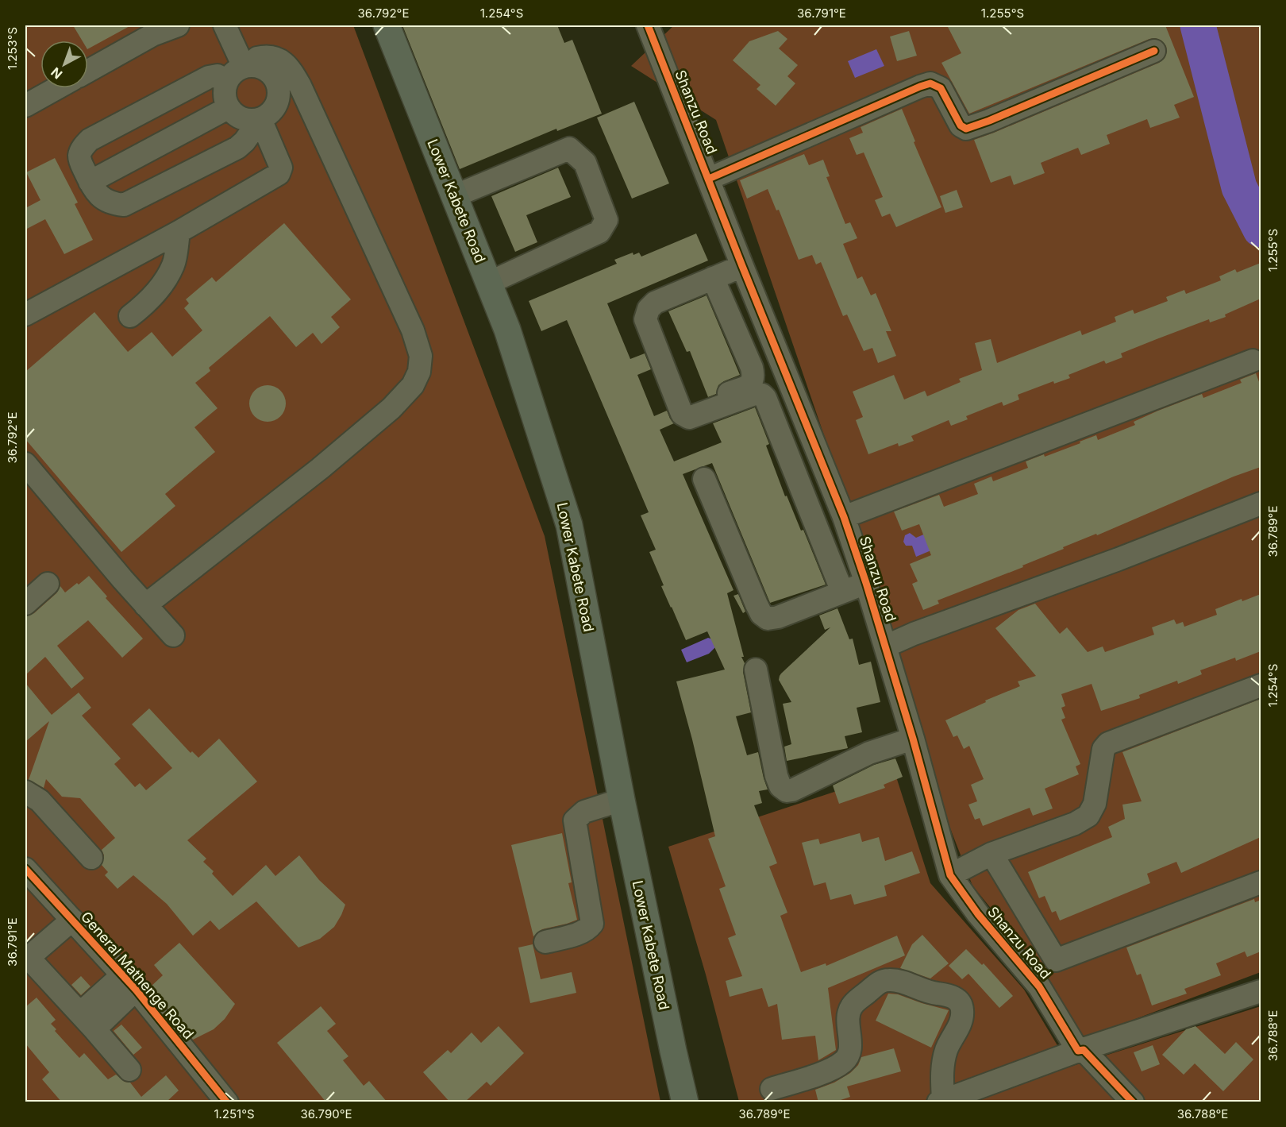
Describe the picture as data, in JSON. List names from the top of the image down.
{
  "streets": {
    "main road": ["Lower Kabete Road"],
    "street": ["Shanzu Road", "General Mathenge Road"]
  },
  "north": "bottom left",
  "coordinates": [
    "36.792°E",
    "1.254°S",
    "36.791°E",
    "1.255°S",
    "1.253°S",
    "36.789°E",
    "36.788°E",
    "1.251°S",
    "36.790°E"
  ]
}
